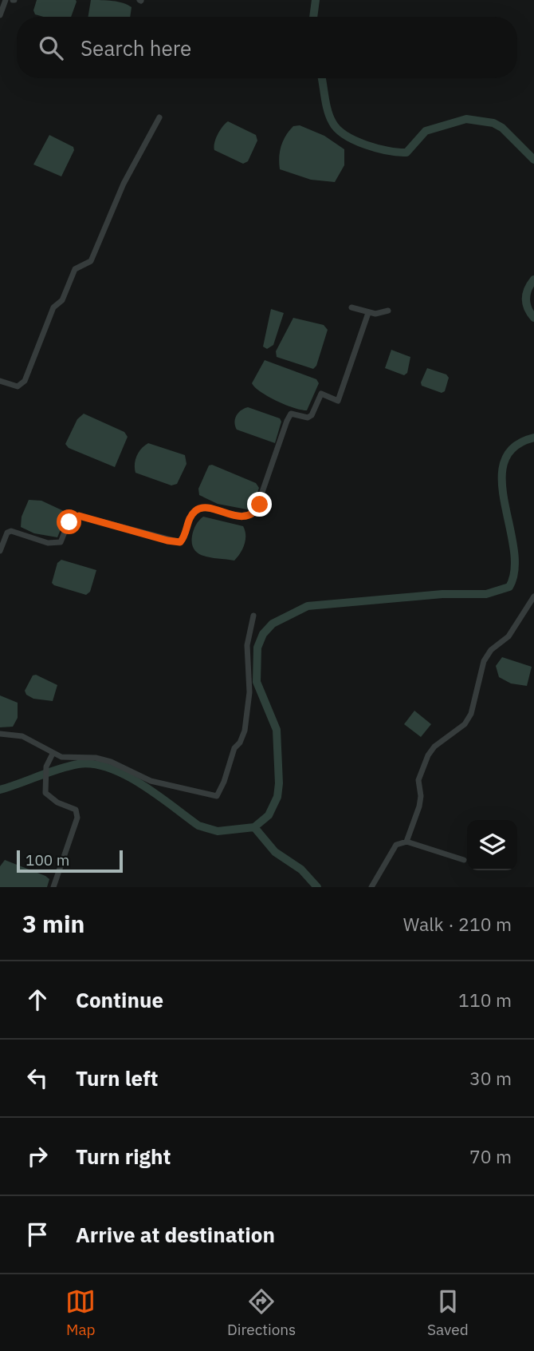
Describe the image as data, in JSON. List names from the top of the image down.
{
  "scale_bar": "100 m",
  "page": {
    "search": "Search here",
    "scale": "100 m",
    "heading": ["3 min", "Walk · 210 m"],
    "list": [
      ["Continue", "110 m"],
      ["Turn left", "30 m"],
      ["Turn right", "70 m"],
      "Arrive at destination"
    ],
    "nav": ["Map", "Directions", "Saved"]
  }
}
